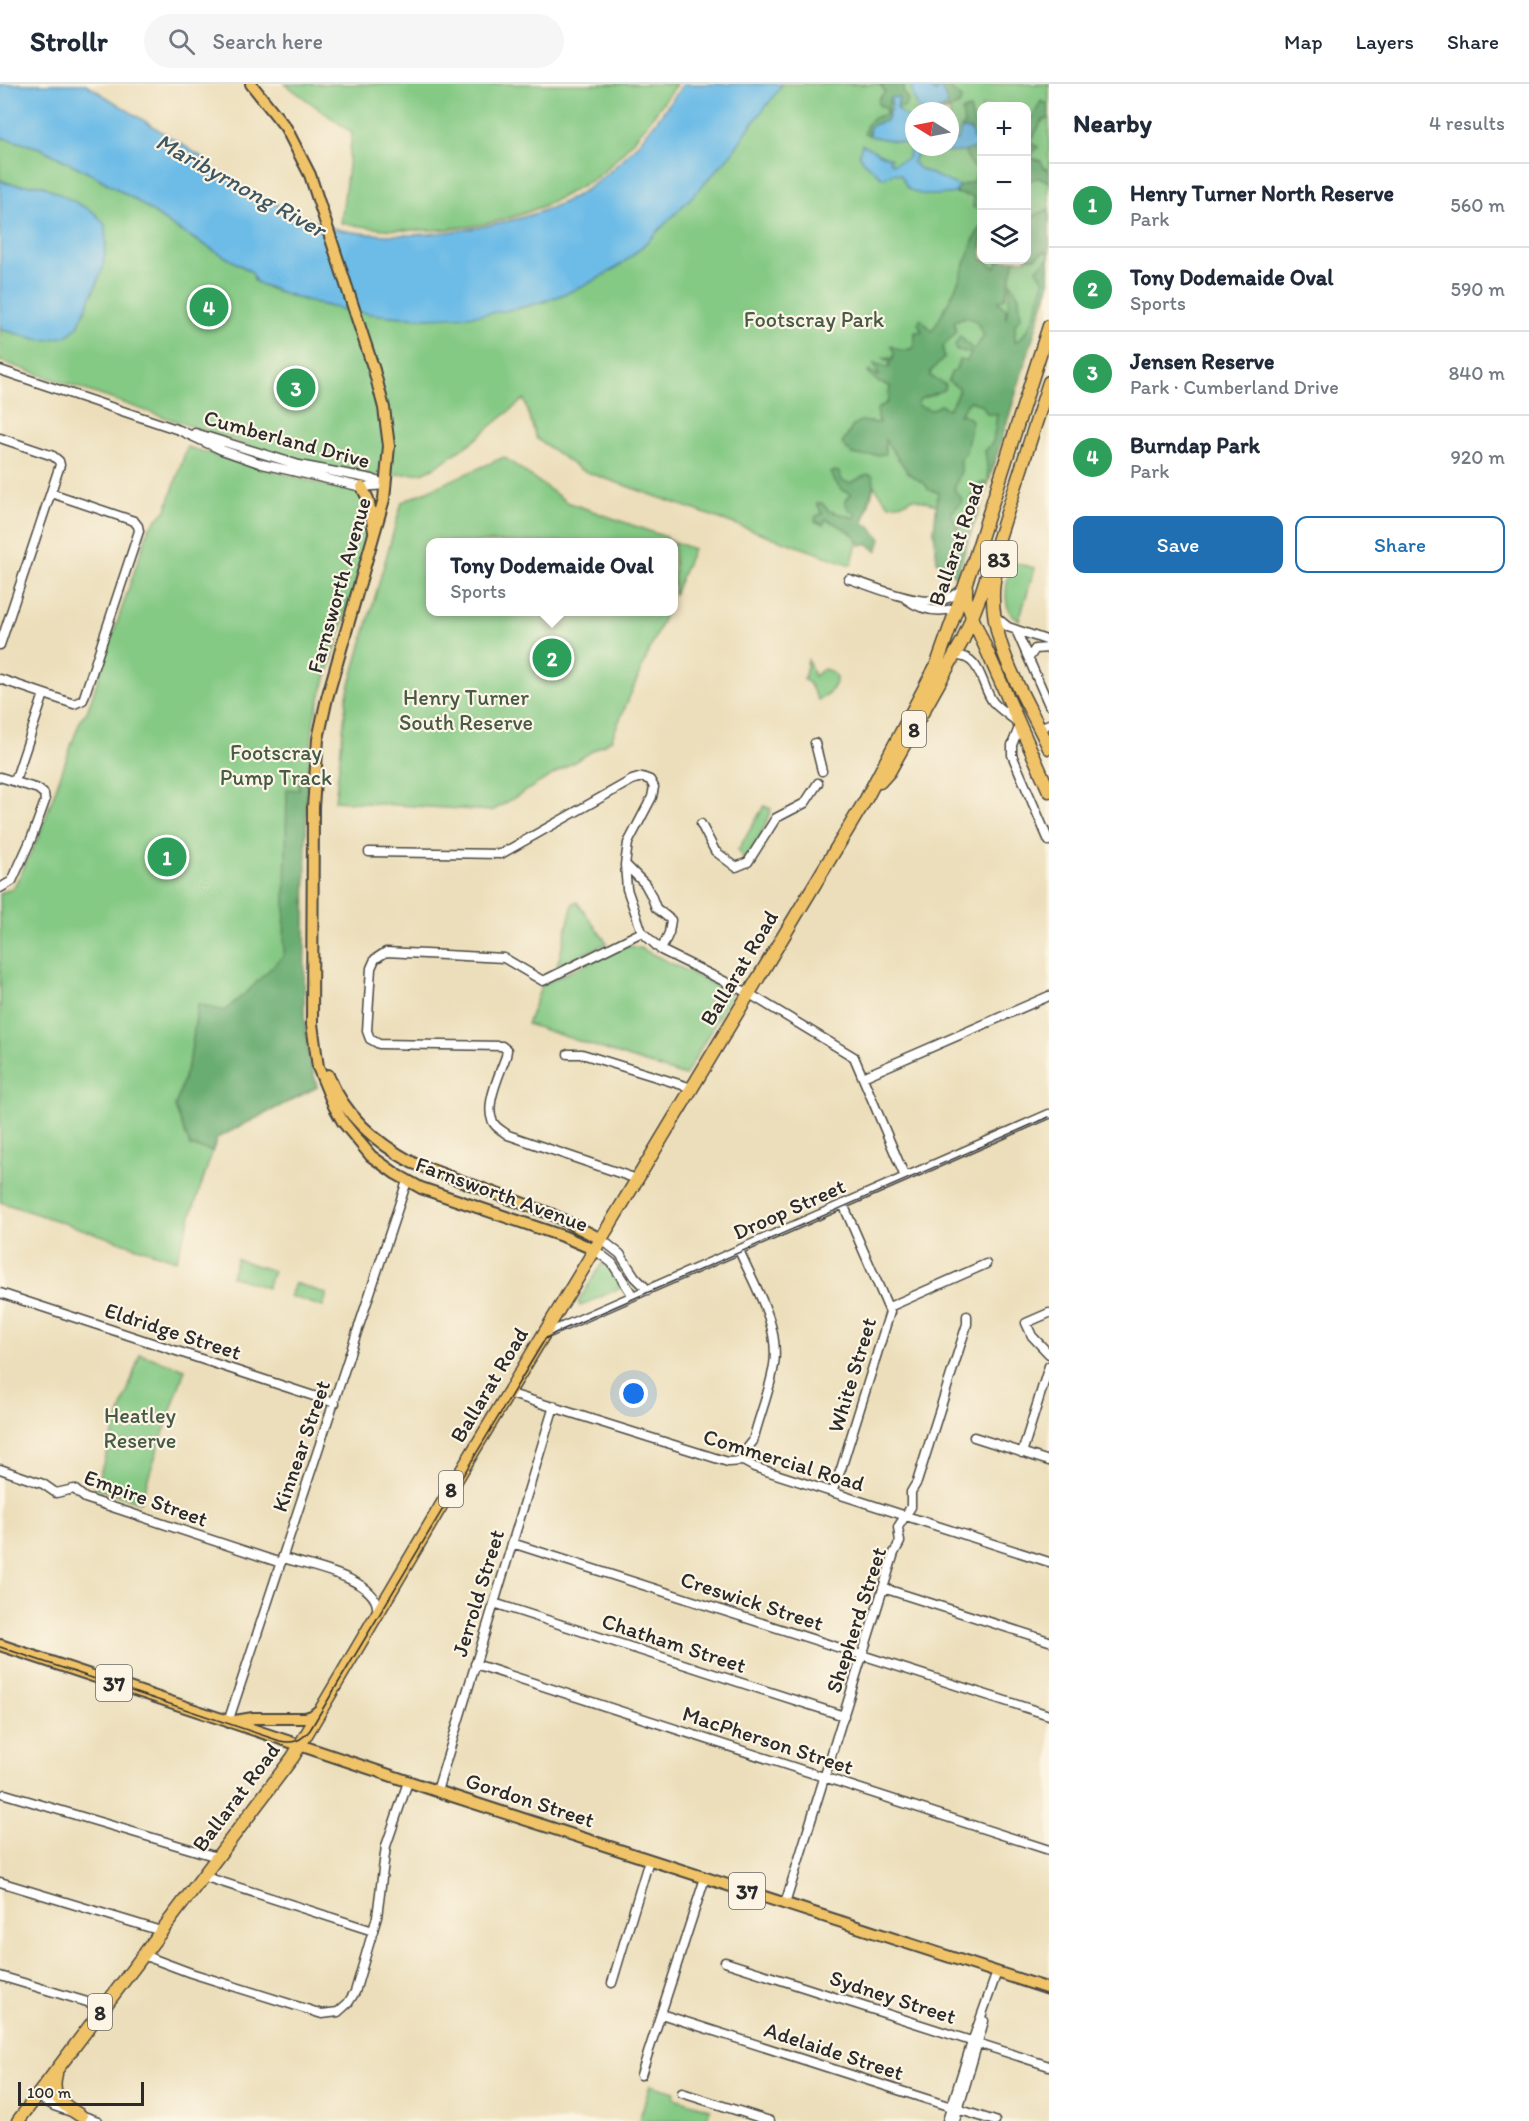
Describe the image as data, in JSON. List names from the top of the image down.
{
  "streets": {
    "highway": ["Ballarat Road", "83", "8"],
    "main road": ["Farnsworth Avenue", "37", "Gordon Street"],
    "street": [
      "Cumberland Drive",
      "Droop Street",
      "Eldridge Street",
      "White Street",
      "Kinnear Street",
      "Commercial Road",
      "Empire Street",
      "Jerrold Street",
      "Creswick Street",
      "Shepherd Street",
      "Chatham Street",
      "MacPherson Street",
      "Sydney Street",
      "Adelaide Street"
    ]
  },
  "crossings": [
    ["Cumberland Drive", "Farnsworth Avenue"],
    ["Ballarat Road", "83"],
    ["Ballarat Road", "Farnsworth Avenue"],
    ["Ballarat Road", "Droop Street"],
    ["Ballarat Road", "Commercial Road"],
    ["Ballarat Road", "Gordon Street"],
    ["Farnsworth Avenue", "Droop Street"],
    ["Farnsworth Avenue", "Kinnear Street"],
    ["Droop Street", "White Street"],
    ["Eldridge Street", "Kinnear Street"],
    ["White Street", "Commercial Road"],
    ["Kinnear Street", "Empire Street"],
    ["Kinnear Street", "Gordon Street"],
    ["Commercial Road", "Jerrold Street"],
    ["Commercial Road", "Shepherd Street"],
    ["Jerrold Street", "Creswick Street"],
    ["Jerrold Street", "Chatham Street"],
    ["Jerrold Street", "MacPherson Street"],
    ["Jerrold Street", "Gordon Street"],
    ["Creswick Street", "Shepherd Street"],
    ["Shepherd Street", "Chatham Street"],
    ["Shepherd Street", "MacPherson Street"],
    ["Shepherd Street", "Gordon Street"]
  ],
  "water": ["Maribyrnong River"],
  "parks": [
    "Footscray Park",
    "Henry Turner South Reserve",
    "Footscray Pump Track",
    "Heatley Reserve"
  ],
  "scale_bar": "100 m",
  "north": "left",
  "page": {
    "header": "Strollr",
    "search": "Search here",
    "nav": ["Map", "Layers", "Share"],
    "heading": ["Nearby", "4 results"],
    "map_buttons": ["+", "−"],
    "list": [
      {
        "mark": "1",
        "name": "Henry Turner North Reserve",
        "note": "Park",
        "value": "560 m"
      },
      {
        "mark": "2",
        "name": "Tony Dodemaide Oval",
        "note": "Sports",
        "value": "590 m"
      },
      {
        "mark": "3",
        "name": "Jensen Reserve",
        "note": "Park · Cumberland Drive",
        "value": "840 m"
      },
      {
        "mark": "4",
        "name": "Burndap Park",
        "note": "Park",
        "value": "920 m"
      }
    ],
    "pins": [
      "4",
      "3",
      "2",
      "1"
    ],
    "buttons": ["Save", "Share"],
    "popup": ["Tony Dodemaide Oval", "Sports"],
    "scale": "100 m"
  }
}
